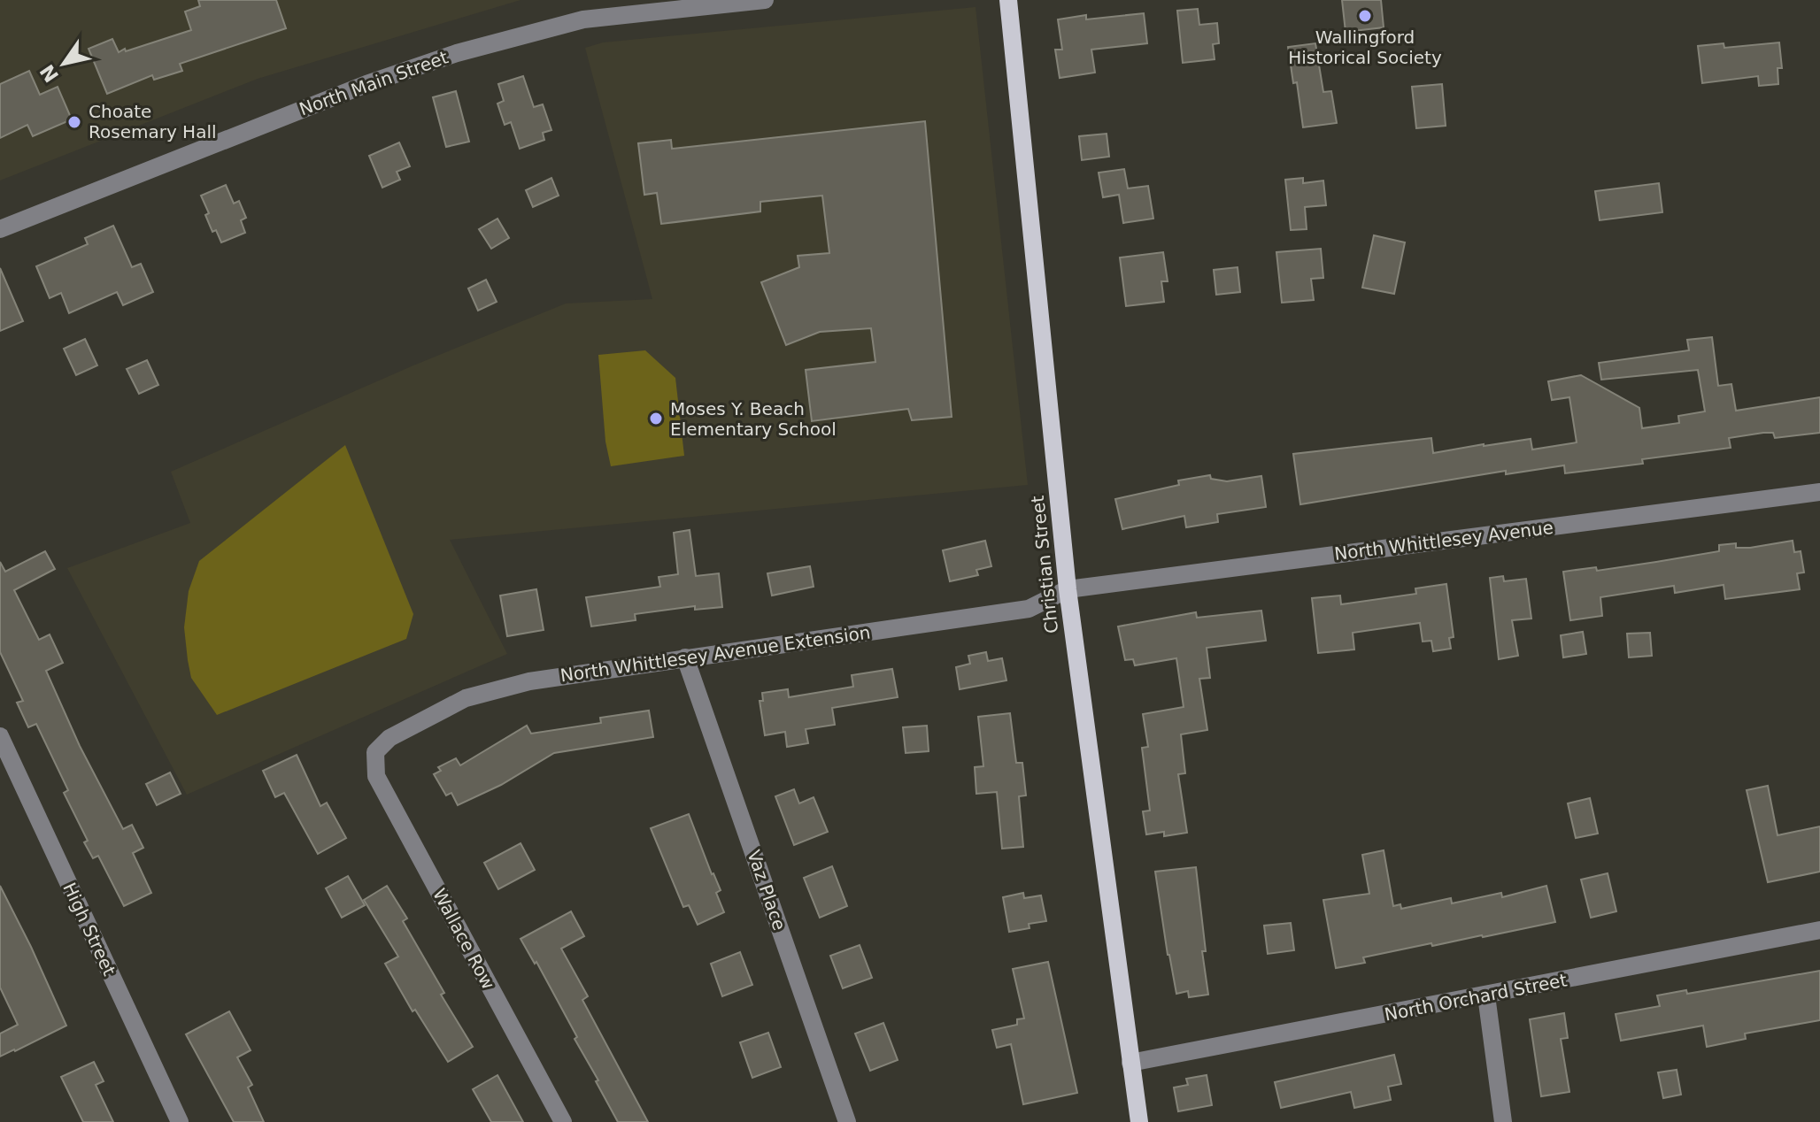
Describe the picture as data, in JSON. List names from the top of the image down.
{
  "streets": {
    "main road": ["Christian Street"],
    "street": [
      "North Main Street",
      "North Whittlesey Avenue",
      "North Whittlesey Avenue Extension",
      "Vaz Place",
      "High Street",
      "Wallace Row",
      "North Orchard Street"
    ]
  },
  "crossings": [
    ["North Whittlesey Avenue", "Christian Street"],
    ["North Whittlesey Avenue", "North Whittlesey Avenue Extension"],
    ["Christian Street", "North Whittlesey Avenue Extension"],
    ["Christian Street", "North Orchard Street"],
    ["North Whittlesey Avenue Extension", "Vaz Place"],
    ["North Whittlesey Avenue Extension", "Wallace Row"]
  ],
  "places": ["Wallingford Historical Society", "Choate Rosemary Hall", "Moses Y. Beach Elementary School"],
  "north": "bottom left"
}
